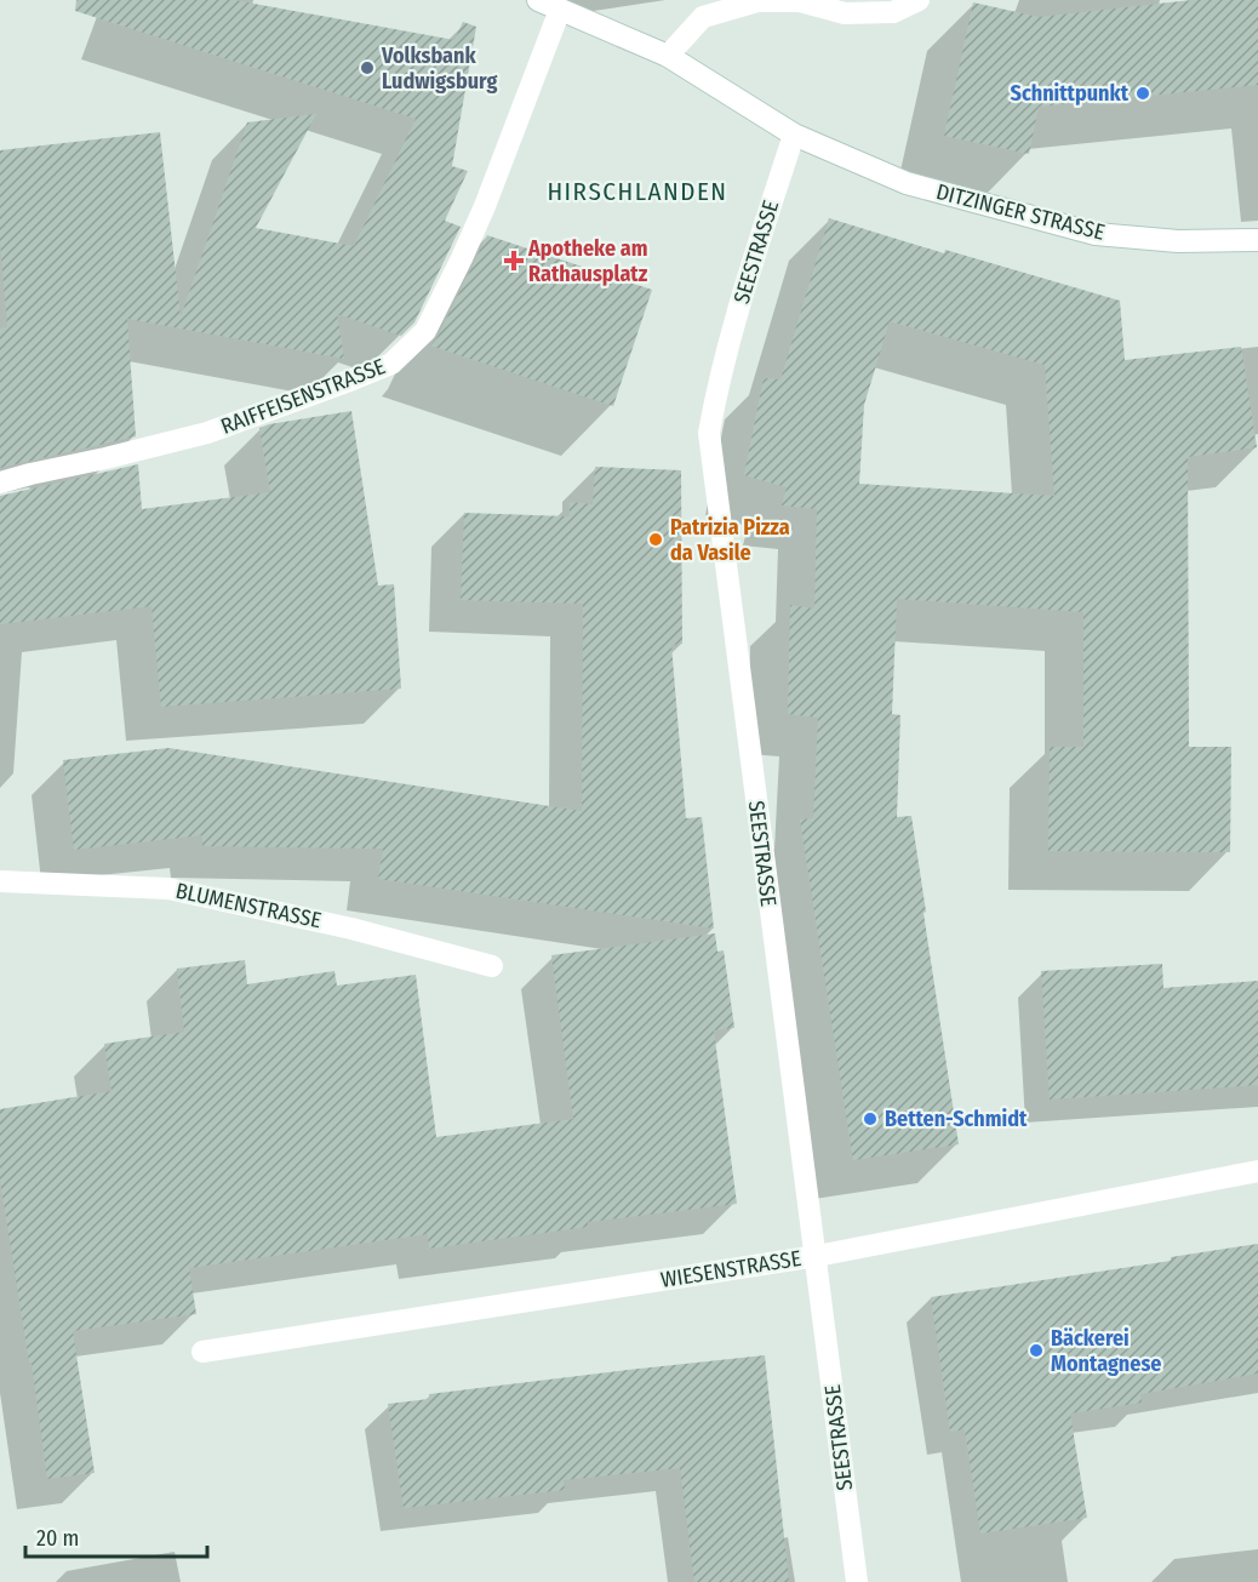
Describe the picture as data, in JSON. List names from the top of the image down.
{
  "streets": {
    "street": [
      "DITZINGER STRASSE",
      "SEESTRASSE",
      "RAIFFEISENSTRASSE",
      "BLUMENSTRASSE",
      "WIESENSTRASSE"
    ]
  },
  "crossings": [
    ["DITZINGER STRASSE", "SEESTRASSE"],
    ["DITZINGER STRASSE", "RAIFFEISENSTRASSE"],
    ["SEESTRASSE", "WIESENSTRASSE"]
  ],
  "districts": ["HIRSCHLANDEN"],
  "places": {
    "other": [
      "Volksbank Ludwigsburg",
      "Schnittpunkt",
      "Patrizia Pizza da Vasile",
      "Betten-Schmidt",
      "Bäckerei Montagnese"
    ],
    "health": ["Apotheke am Rathausplatz"]
  },
  "scale_bar": "20 m"
}
